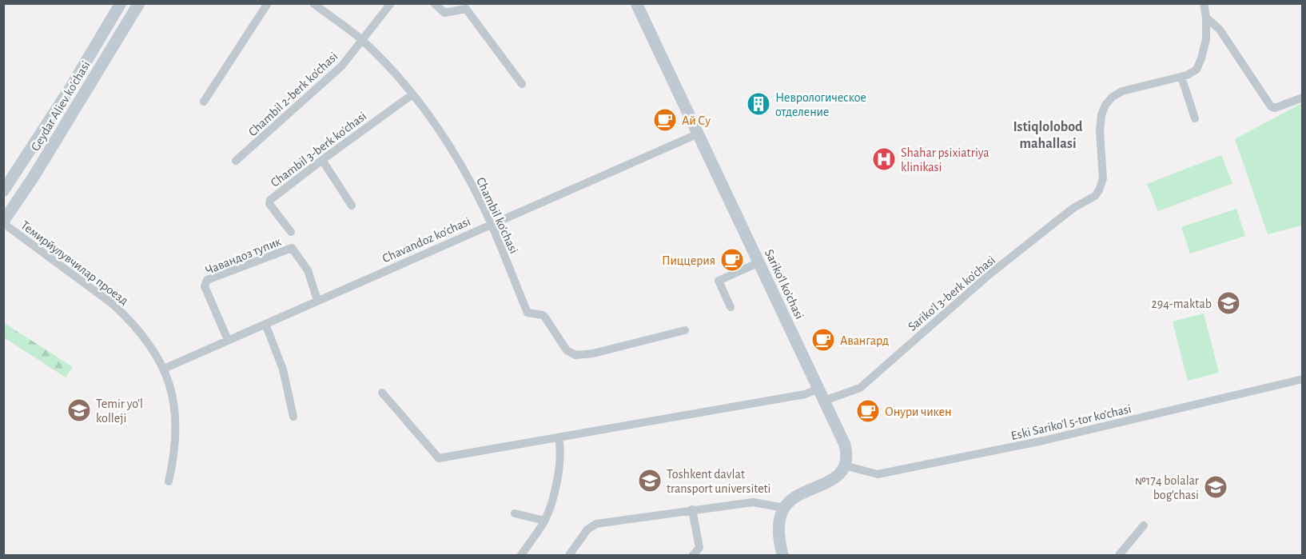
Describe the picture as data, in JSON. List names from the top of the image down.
{
  "streets": {
    "main road": ["Geydar Aliev ko'chasi", "Sariko'l ko'chasi"],
    "street": [
      "Chambil 2-berk ko'chasi",
      "Chambil 3-berk ko'chasi",
      "Chambil ko'chasi",
      "Chavandoz ko'chasi",
      "Чавандоз тупик",
      "Темирйулувчилар проезд",
      "Sariko'l 3-berk ko'chasi",
      "Eski Sariko'l 5-tor ko'chasi"
    ]
  },
  "crossings": [
    ["Chambil 2-berk ko'chasi", "Chambil ko'chasi"],
    ["Geydar Aliev ko'chasi", "Темирйулувчилар проезд"],
    ["Chambil 3-berk ko'chasi", "Chambil ko'chasi"],
    ["Chambil ko'chasi", "Chavandoz ko'chasi"],
    ["Chavandoz ko'chasi", "Чавандоз тупик"],
    ["Chavandoz ko'chasi", "Темирйулувчилар проезд"],
    ["Chavandoz ko'chasi", "Sariko'l ko'chasi"],
    ["Sariko'l ko'chasi", "Sariko'l 3-berk ko'chasi"],
    ["Sariko'l ko'chasi", "Eski Sariko'l 5-tor ko'chasi"]
  ],
  "districts": ["Istiqlolobod mahallasi"],
  "places": {
    "building": ["Неврологическое отделение"],
    "cafe": [
      "Ай Су",
      "Пиццерия",
      "Авангард",
      "Онури чикен"
    ],
    "hospital": ["Shahar psixiatriya klinikasi"],
    "school or university": [
      "294-maktab",
      "Temir yo'l kolleji",
      "Toshkent davlat transport universiteti",
      "№174 bolalar bog'chasi"
    ]
  }
}
